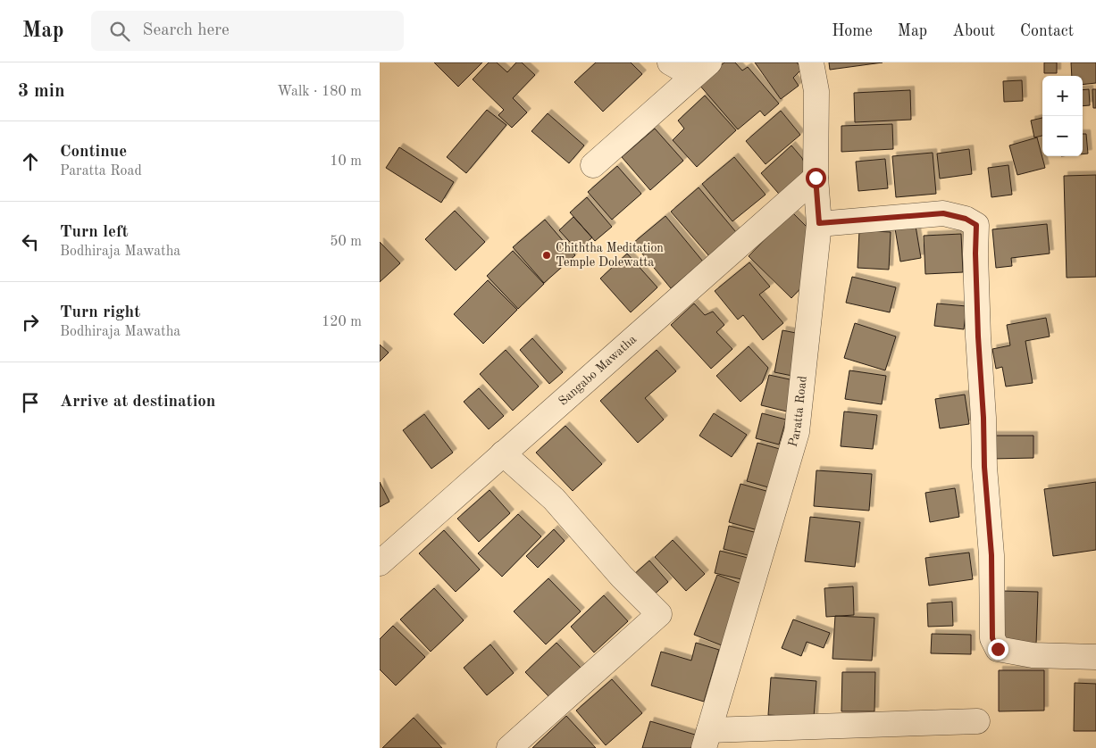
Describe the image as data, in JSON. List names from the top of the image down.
{
  "streets": {
    "street": ["Sangabo Mawatha", "Paratta Road"]
  },
  "crossings": [
    ["Sangabo Mawatha", "Paratta Road"]
  ],
  "places": ["Chiththa Meditation Temple Dolewatta"],
  "page": {
    "header": "Map",
    "search": "Search here",
    "nav": [
      "Home",
      "Map",
      "About",
      "Contact"
    ],
    "heading": ["3 min", "Walk · 180 m"],
    "map_buttons": ["+", "−"],
    "list": [
      ["Continue", "Paratta Road", "10 m"],
      ["Turn left", "Bodhiraja Mawatha", "50 m"],
      ["Turn right", "Bodhiraja Mawatha", "120 m"],
      "Arrive at destination"
    ]
  }
}
